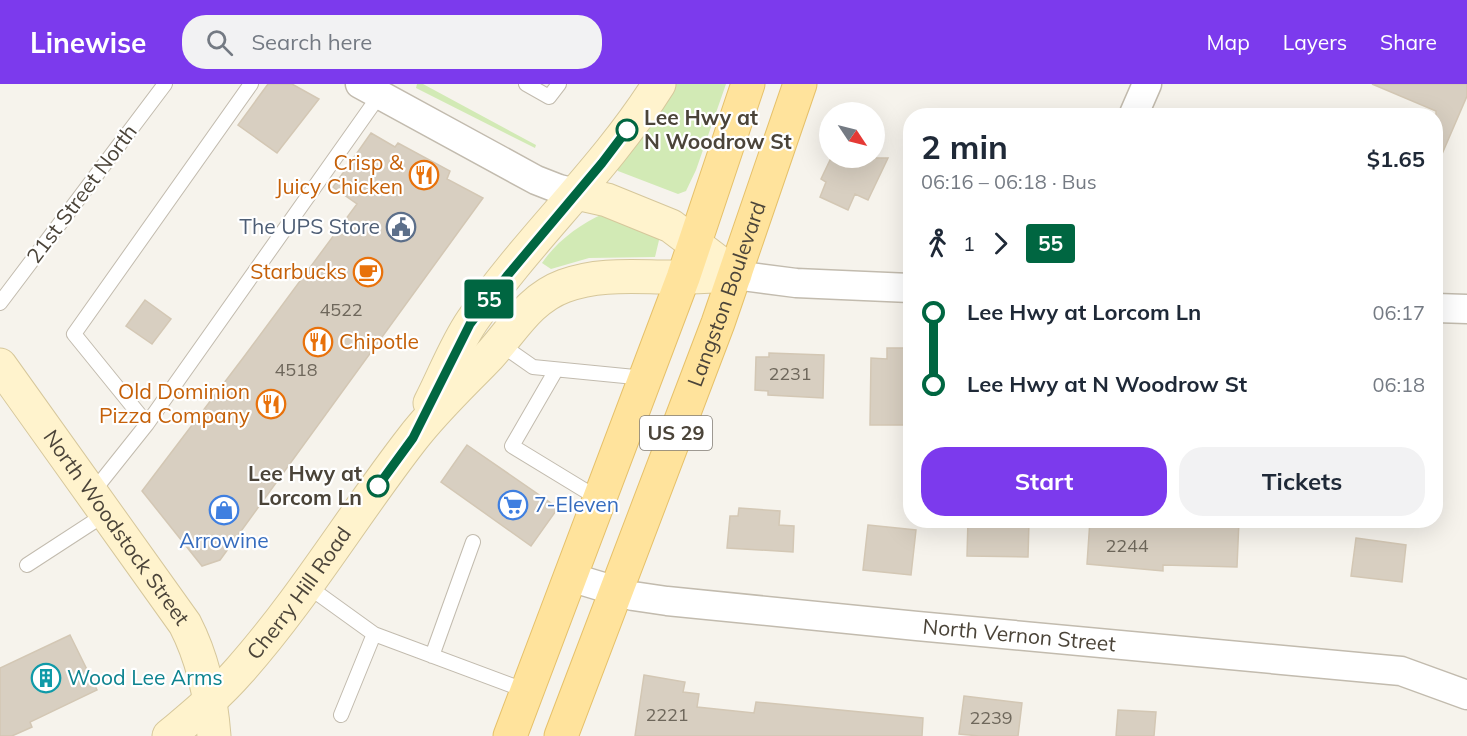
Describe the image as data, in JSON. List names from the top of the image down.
{
  "streets": {
    "main road": ["Langston Boulevard", "US 29"],
    "street": ["North Woodstock Street", "Cherry Hill Road", "North Vernon Street"],
    "lane": ["21st Street North"]
  },
  "crossings": [
    ["Langston Boulevard", "Cherry Hill Road"],
    ["Langston Boulevard", "North Vernon Street"],
    ["US 29", "Cherry Hill Road"],
    ["US 29", "North Vernon Street"],
    ["North Woodstock Street", "Cherry Hill Road"]
  ],
  "places": {
    "other": ["Lee Hwy at N Woodrow St", "Lee Hwy at Lorcom Ln"],
    "restaurant": ["Crisp & Juicy Chicken", "Chipotle", "Old Dominion Pizza Company"],
    "public building": ["The UPS Store"],
    "cafe": ["Starbucks"],
    "supermarket": ["7-Eleven"],
    "shop": ["Arrowine"],
    "building": ["Wood Lee Arms"]
  },
  "lines": ["bus line 55"],
  "house_numbers": [
    "4522",
    "4518",
    "2231",
    "2244",
    "2221",
    "2239"
  ],
  "north": "bottom right",
  "page": {
    "header": "Linewise",
    "search": "Search here",
    "nav": ["Map", "Layers", "Share"],
    "on_map": "55",
    "heading": ["2 min", "06:16 – 06:18 · Bus", "$1.65"],
    "legs": ["1", "55"],
    "list": [
      {
        "name": "Lee Hwy at Lorcom Ln",
        "value": "06:17"
      },
      {
        "name": "Lee Hwy at N Woodrow St",
        "value": "06:18"
      }
    ],
    "buttons": ["Start", "Tickets"]
  }
}
